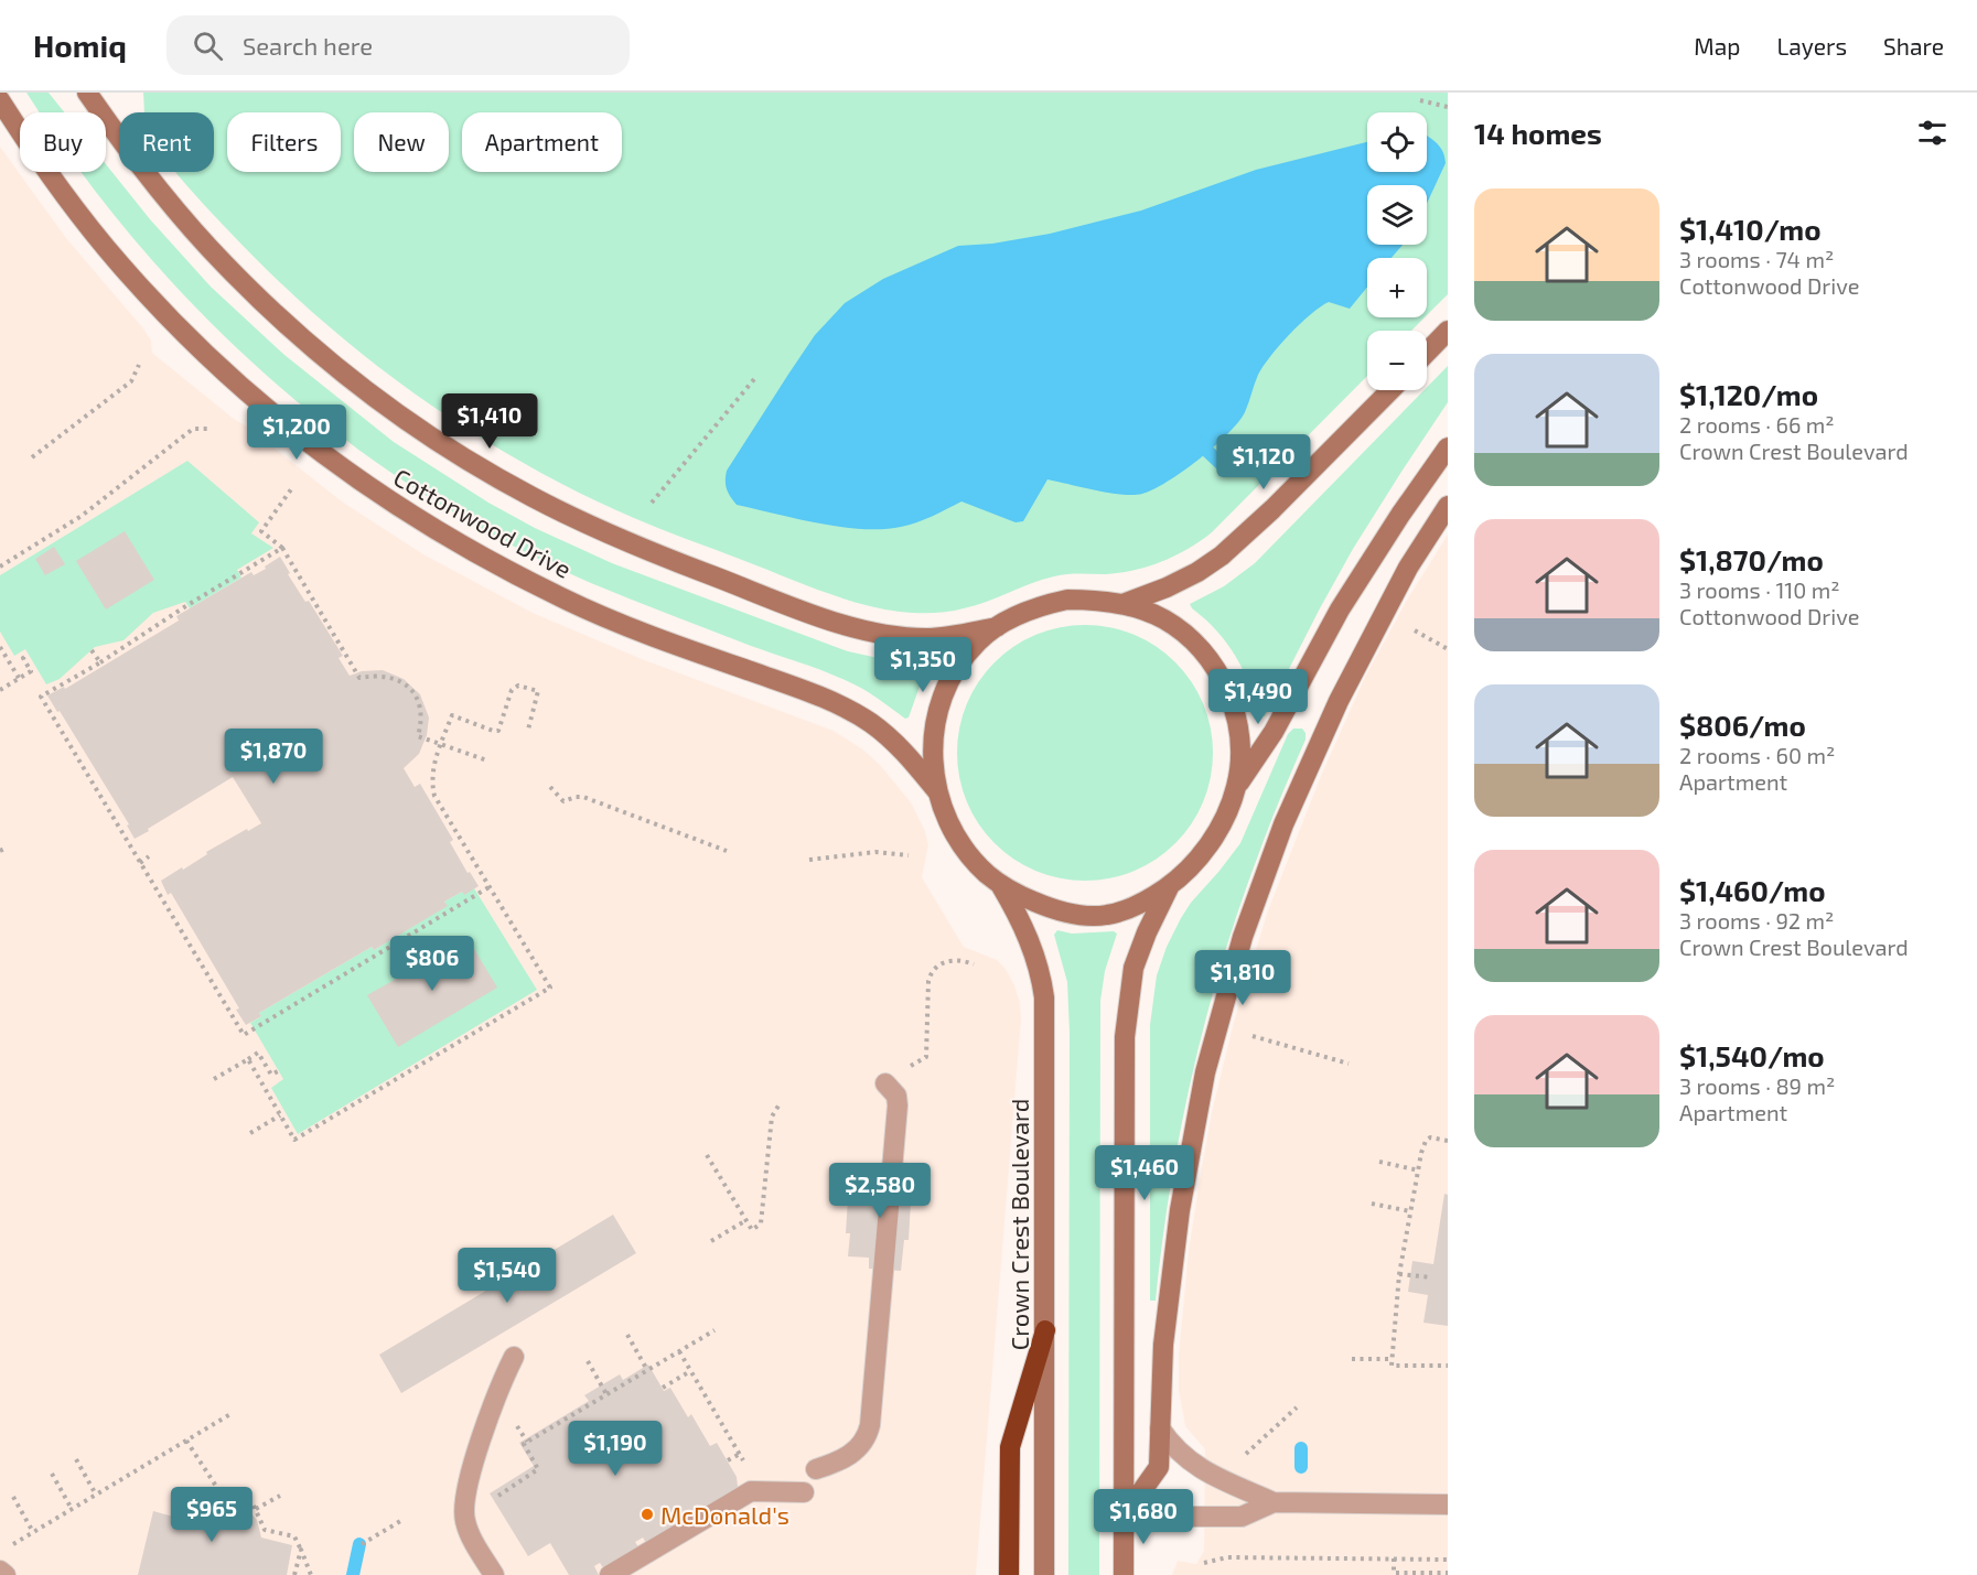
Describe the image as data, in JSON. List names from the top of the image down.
{
  "streets": {
    "main road": ["Cottonwood Drive", "Crown Crest Boulevard"]
  },
  "places": ["McDonald's"],
  "page": {
    "header": "Homiq",
    "search": "Search here",
    "nav": ["Map", "Layers", "Share"],
    "heading": "14 homes",
    "map_buttons": ["+", "−"],
    "chip": [
      "Buy",
      "Rent",
      "Filters",
      "New",
      "Apartment"
    ],
    "list": [
      {
        "name": "$1,410/mo",
        "note": "3 rooms · 74 m² · Cottonwood Drive"
      },
      {
        "name": "$1,120/mo",
        "note": "2 rooms · 66 m² · Crown Crest Boulevard"
      },
      {
        "name": "$1,870/mo",
        "note": "3 rooms · 110 m² · Cottonwood Drive"
      },
      {
        "name": "$806/mo",
        "note": "2 rooms · 60 m² · Apartment"
      },
      {
        "name": "$1,460/mo",
        "note": "3 rooms · 92 m² · Crown Crest Boulevard"
      },
      {
        "name": "$1,540/mo",
        "note": "3 rooms · 89 m² · Apartment"
      }
    ],
    "price": [
      "$1,410",
      "$1,200",
      "$1,120",
      "$1,350",
      "$1,490",
      "$1,870",
      "$806",
      "$1,810",
      "$1,460",
      "$2,580",
      "$1,540",
      "$1,190",
      "$965",
      "$1,680"
    ]
  }
}
